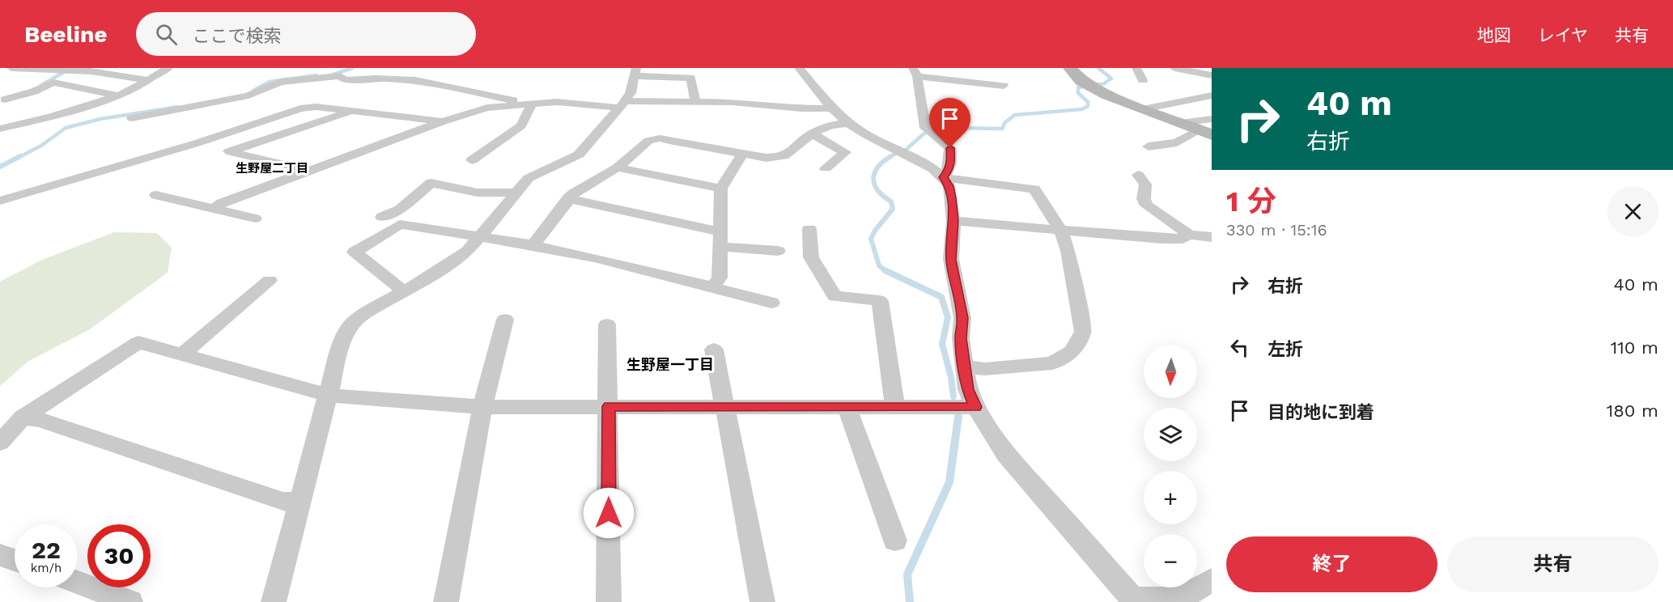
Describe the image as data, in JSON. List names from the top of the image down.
{
  "districts": ["生野屋二丁目", "生野屋一丁目"],
  "north": "bottom",
  "page": {
    "header": "Beeline",
    "search": "ここで検索",
    "nav": ["地図", "レイヤ", "共有"],
    "turn": ["40 m", "右折"],
    "heading": ["1 分", "330 m · 15:16"],
    "list": [
      {
        "name": "右折",
        "value": "40 m"
      },
      {
        "name": "左折",
        "value": "110 m"
      },
      {
        "name": "目的地に到着",
        "value": "180 m"
      }
    ],
    "map_buttons": ["+", "−"],
    "speed": "22 km/h",
    "limit": "30",
    "buttons": ["終了", "共有"]
  }
}
